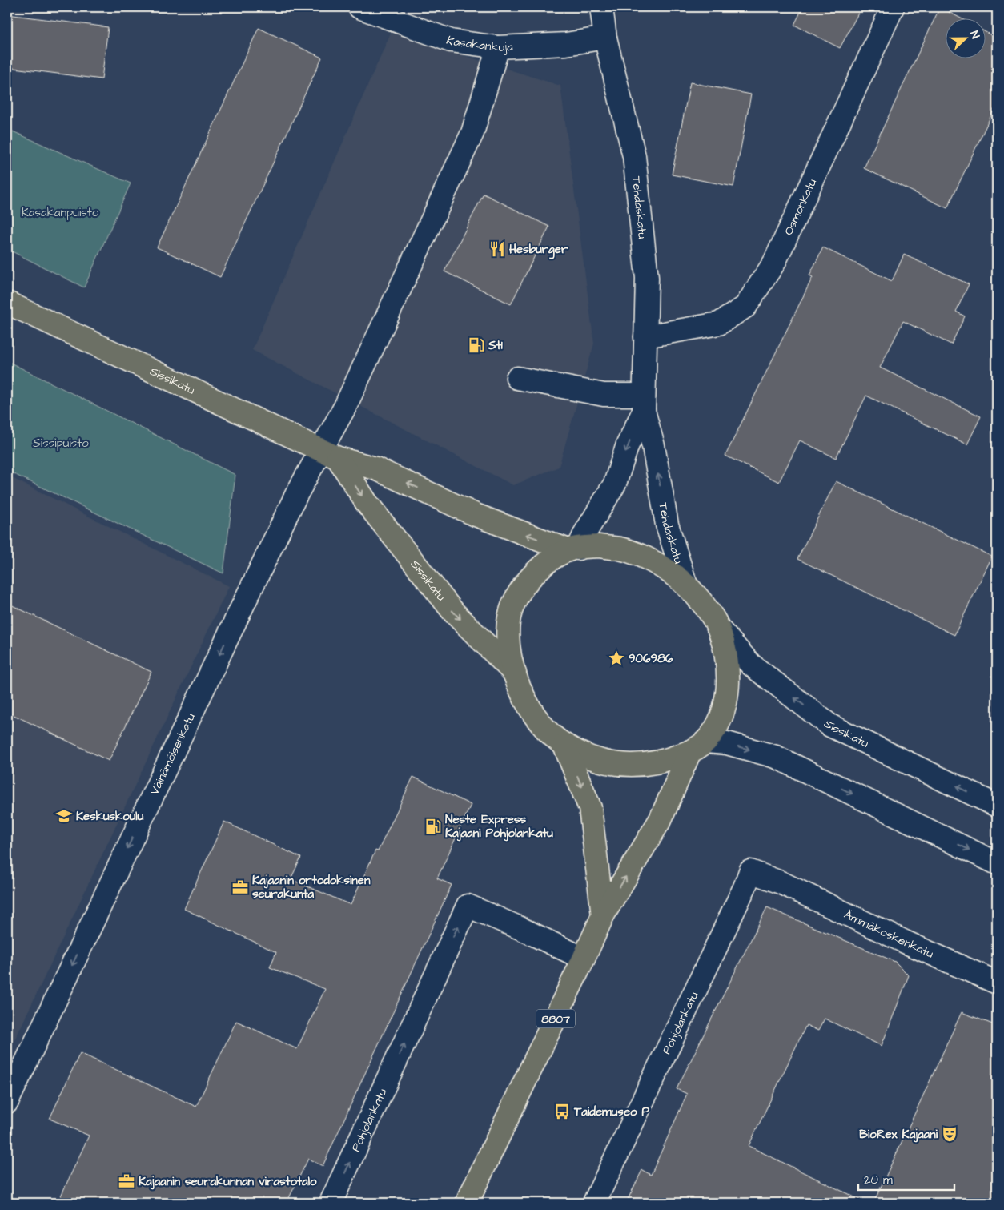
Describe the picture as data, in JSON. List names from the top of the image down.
{
  "streets": {
    "main road": ["Sissikatu", "8807"],
    "street": [
      "Kasakankuja",
      "Tehdaskatu",
      "Osmonkatu",
      "Väinämöisenkatu",
      "Ämmäkoskenkatu",
      "Pohjolankatu"
    ]
  },
  "crossings": [
    ["Kasakankuja", "Tehdaskatu"],
    ["Kasakankuja", "Väinämöisenkatu"],
    ["Tehdaskatu", "Osmonkatu"],
    ["Tehdaskatu", "Sissikatu"],
    ["Sissikatu", "Väinämöisenkatu"],
    ["Ämmäkoskenkatu", "Pohjolankatu"],
    ["8807", "Pohjolankatu"]
  ],
  "one_way": ["Väinämöisenkatu"],
  "parks": ["Kasakanpuisto", "Sissipuisto"],
  "places": {
    "restaurant": ["Hesburger"],
    "fuel station": ["St1", "Neste Express Kajaani Pohjolankatu"],
    "place": ["906986"],
    "school or university": ["Keskuskoulu"],
    "office": ["Kajaanin ortodoksinen seurakunta", "Kajaanin seurakunnan virastotalo"],
    "bus stop": ["Taidemuseo P"],
    "theatre": ["BioRex Kajaani"]
  },
  "scale_bar": "20 m",
  "north": "right"
}
